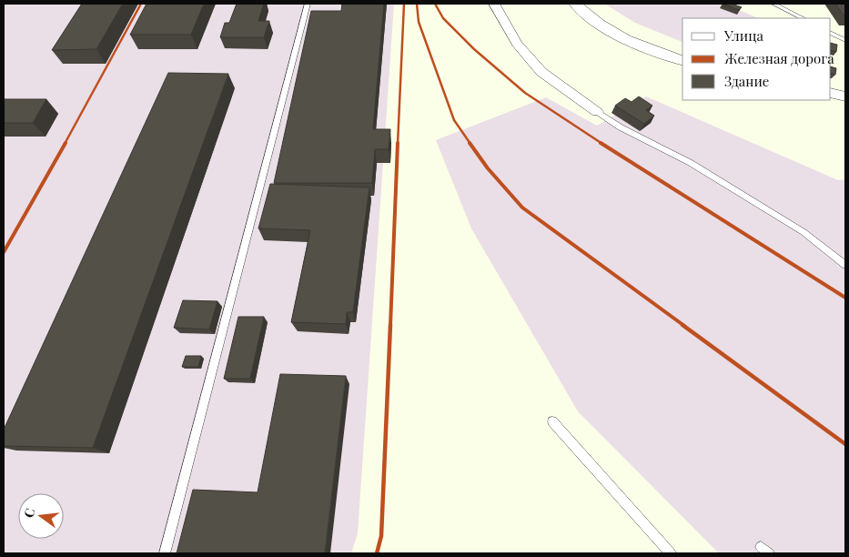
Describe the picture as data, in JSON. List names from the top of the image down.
{
  "legend": ["Улица", "Железная дорога", "Здание"],
  "north": "left"
}
